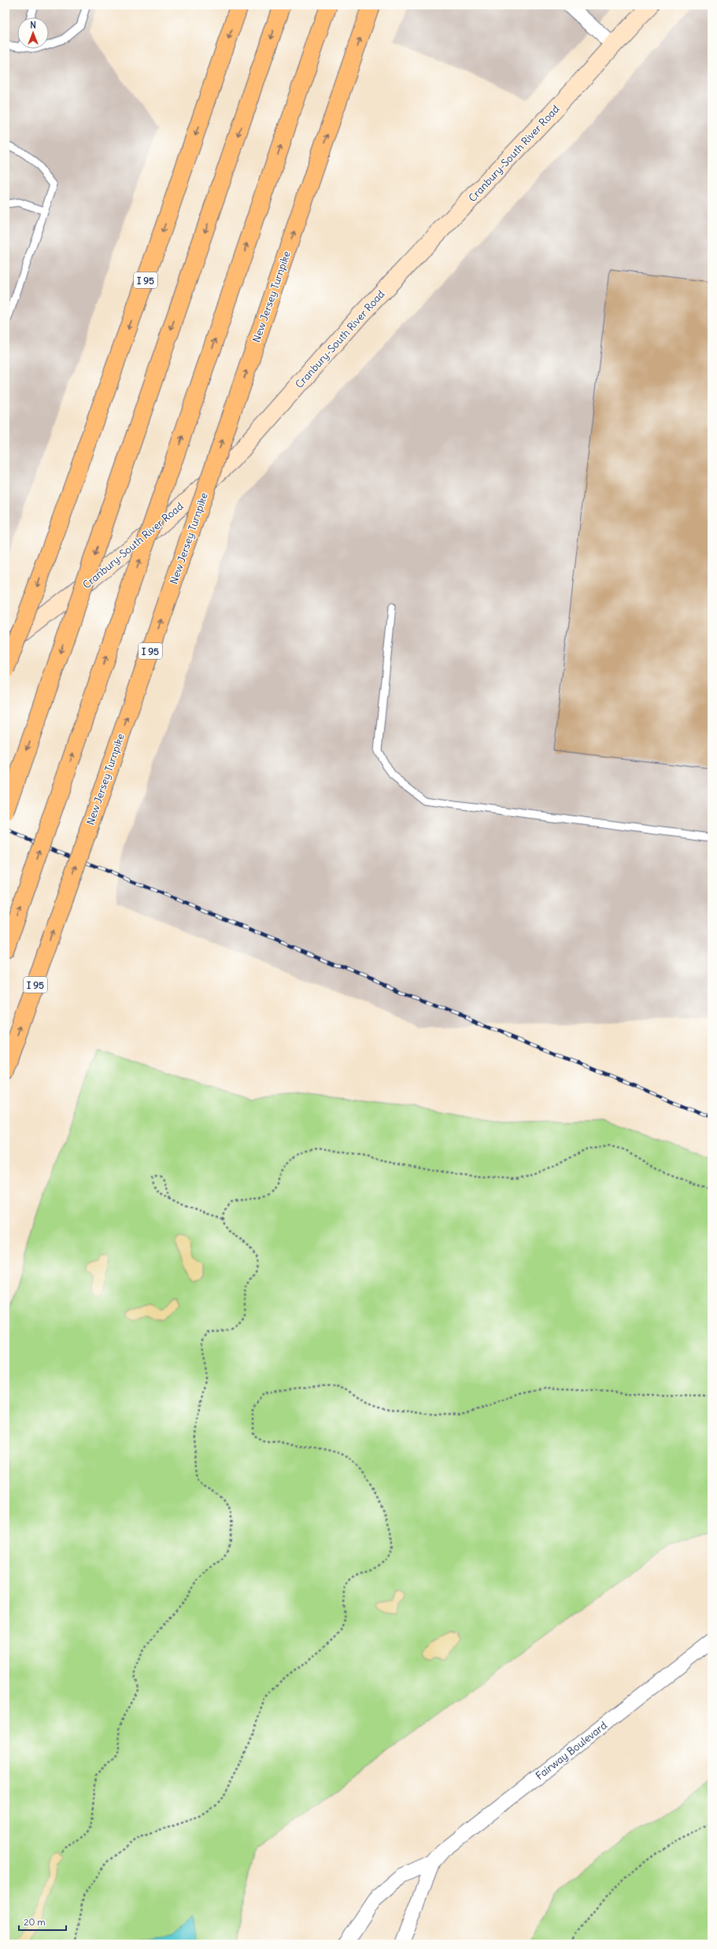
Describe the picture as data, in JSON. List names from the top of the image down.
{
  "streets": {
    "highway": ["I 95", "New Jersey Turnpike"],
    "main road": ["Cranbury-South River Road"],
    "street": ["Fairway Boulevard"]
  },
  "scale_bar": "20 m",
  "north": "top"
}
